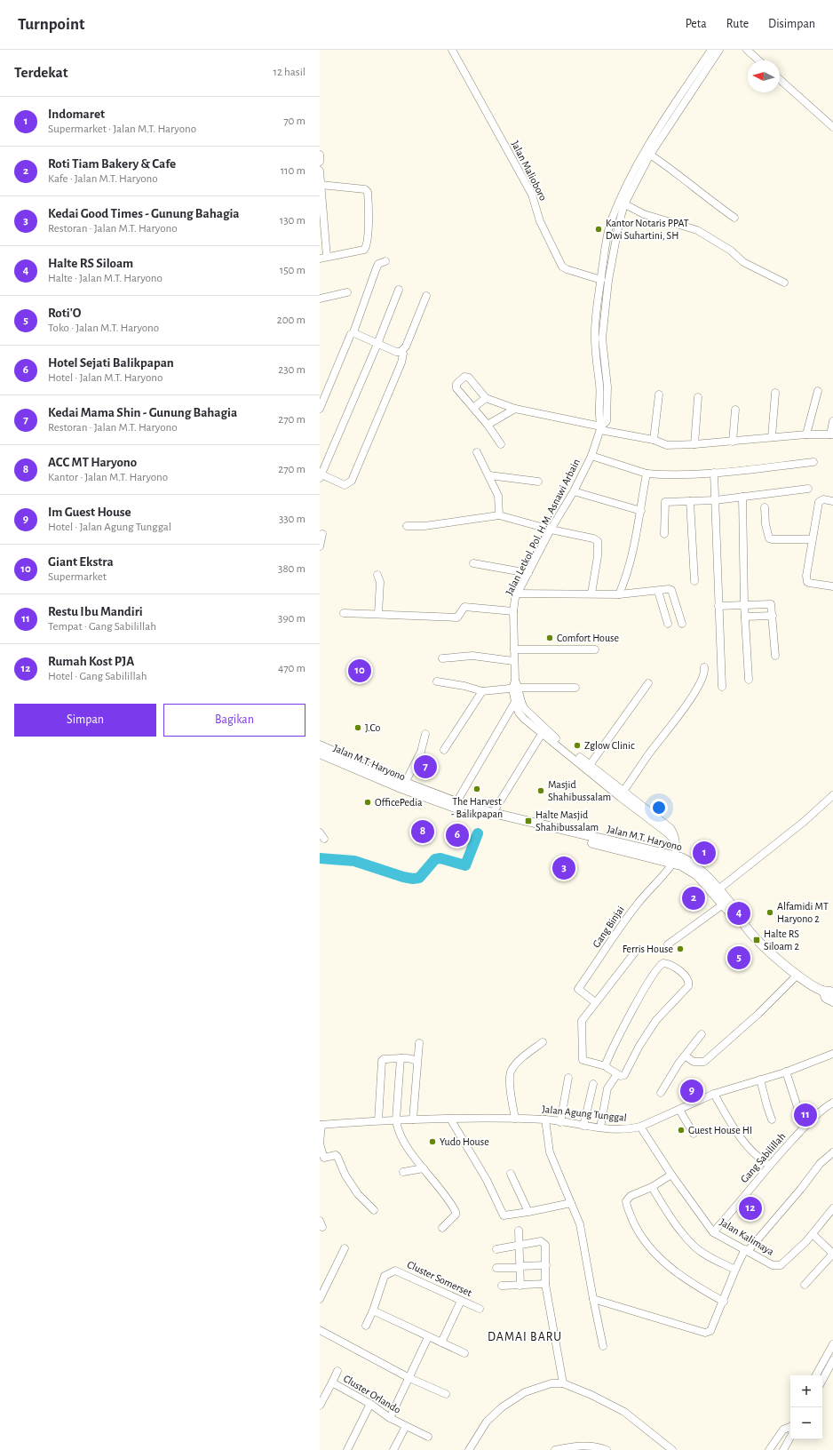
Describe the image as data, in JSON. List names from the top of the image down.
{
  "streets": {
    "main road": ["Jalan M.T. Haryono"],
    "street": [
      "Jalan Malioboro",
      "Jalan Letkol. Pol. H.M. Asnawi Arbain",
      "Gang Binjai",
      "Jalan Agung Tunggal",
      "Gang Sabilillah",
      "Jalan Kalimaya",
      "Cluster Somerset",
      "Cluster Orlando"
    ]
  },
  "crossings": [
    ["Jalan Malioboro", "Jalan Letkol. Pol. H.M. Asnawi Arbain"],
    ["Jalan Letkol. Pol. H.M. Asnawi Arbain", "Jalan M.T. Haryono"],
    ["Jalan Letkol. Pol. H.M. Asnawi Arbain", "Gang Binjai"],
    ["Jalan M.T. Haryono", "Gang Binjai"],
    ["Jalan Agung Tunggal", "Jalan Kalimaya"],
    ["Gang Sabilillah", "Jalan Kalimaya"]
  ],
  "districts": ["DAMAI BARU"],
  "places": {
    "other": [
      "Kantor Notaris PPAT Dwi Suhartini, SH",
      "Comfort House",
      "J.Co",
      "Zglow Clinic",
      "The Harvest - Balikpapan",
      "Masjid Shahibussalam",
      "OfficePedia",
      "Alfamidi MT Haryono 2",
      "Ferris House",
      "Guest House HI",
      "Yudo House"
    ],
    "transit": ["Halte Masjid Shahibussalam", "Halte RS Siloam 2"]
  },
  "north": "left",
  "page": {
    "header": "Turnpoint",
    "nav": ["Peta", "Rute", "Disimpan"],
    "heading": ["Terdekat", "12 hasil"],
    "list": [
      {
        "mark": "1",
        "name": "Indomaret",
        "note": "Supermarket · Jalan M.T. Haryono",
        "value": "70 m"
      },
      {
        "mark": "2",
        "name": "Roti Tiam Bakery & Cafe",
        "note": "Kafe · Jalan M.T. Haryono",
        "value": "110 m"
      },
      {
        "mark": "3",
        "name": "Kedai Good Times - Gunung Bahagia",
        "note": "Restoran · Jalan M.T. Haryono",
        "value": "130 m"
      },
      {
        "mark": "4",
        "name": "Halte RS Siloam",
        "note": "Halte · Jalan M.T. Haryono",
        "value": "150 m"
      },
      {
        "mark": "5",
        "name": "Roti'O",
        "note": "Toko · Jalan M.T. Haryono",
        "value": "200 m"
      },
      {
        "mark": "6",
        "name": "Hotel Sejati Balikpapan",
        "note": "Hotel · Jalan M.T. Haryono",
        "value": "230 m"
      },
      {
        "mark": "7",
        "name": "Kedai Mama Shin - Gunung Bahagia",
        "note": "Restoran · Jalan M.T. Haryono",
        "value": "270 m"
      },
      {
        "mark": "8",
        "name": "ACC MT Haryono",
        "note": "Kantor · Jalan M.T. Haryono",
        "value": "270 m"
      },
      {
        "mark": "9",
        "name": "Im Guest House",
        "note": "Hotel · Jalan Agung Tunggal",
        "value": "330 m"
      },
      {
        "mark": "10",
        "name": "Giant Ekstra",
        "note": "Supermarket",
        "value": "380 m"
      },
      {
        "mark": "11",
        "name": "Restu Ibu Mandiri",
        "note": "Tempat · Gang Sabilillah",
        "value": "390 m"
      },
      {
        "mark": "12",
        "name": "Rumah Kost PJA",
        "note": "Hotel · Gang Sabilillah",
        "value": "470 m"
      }
    ],
    "pins": [
      "10",
      "7",
      "8",
      "6",
      "1",
      "3",
      "2",
      "4",
      "5",
      "9",
      "11",
      "12"
    ],
    "buttons": ["Simpan", "Bagikan"],
    "map_buttons": ["+", "−"]
  }
}
